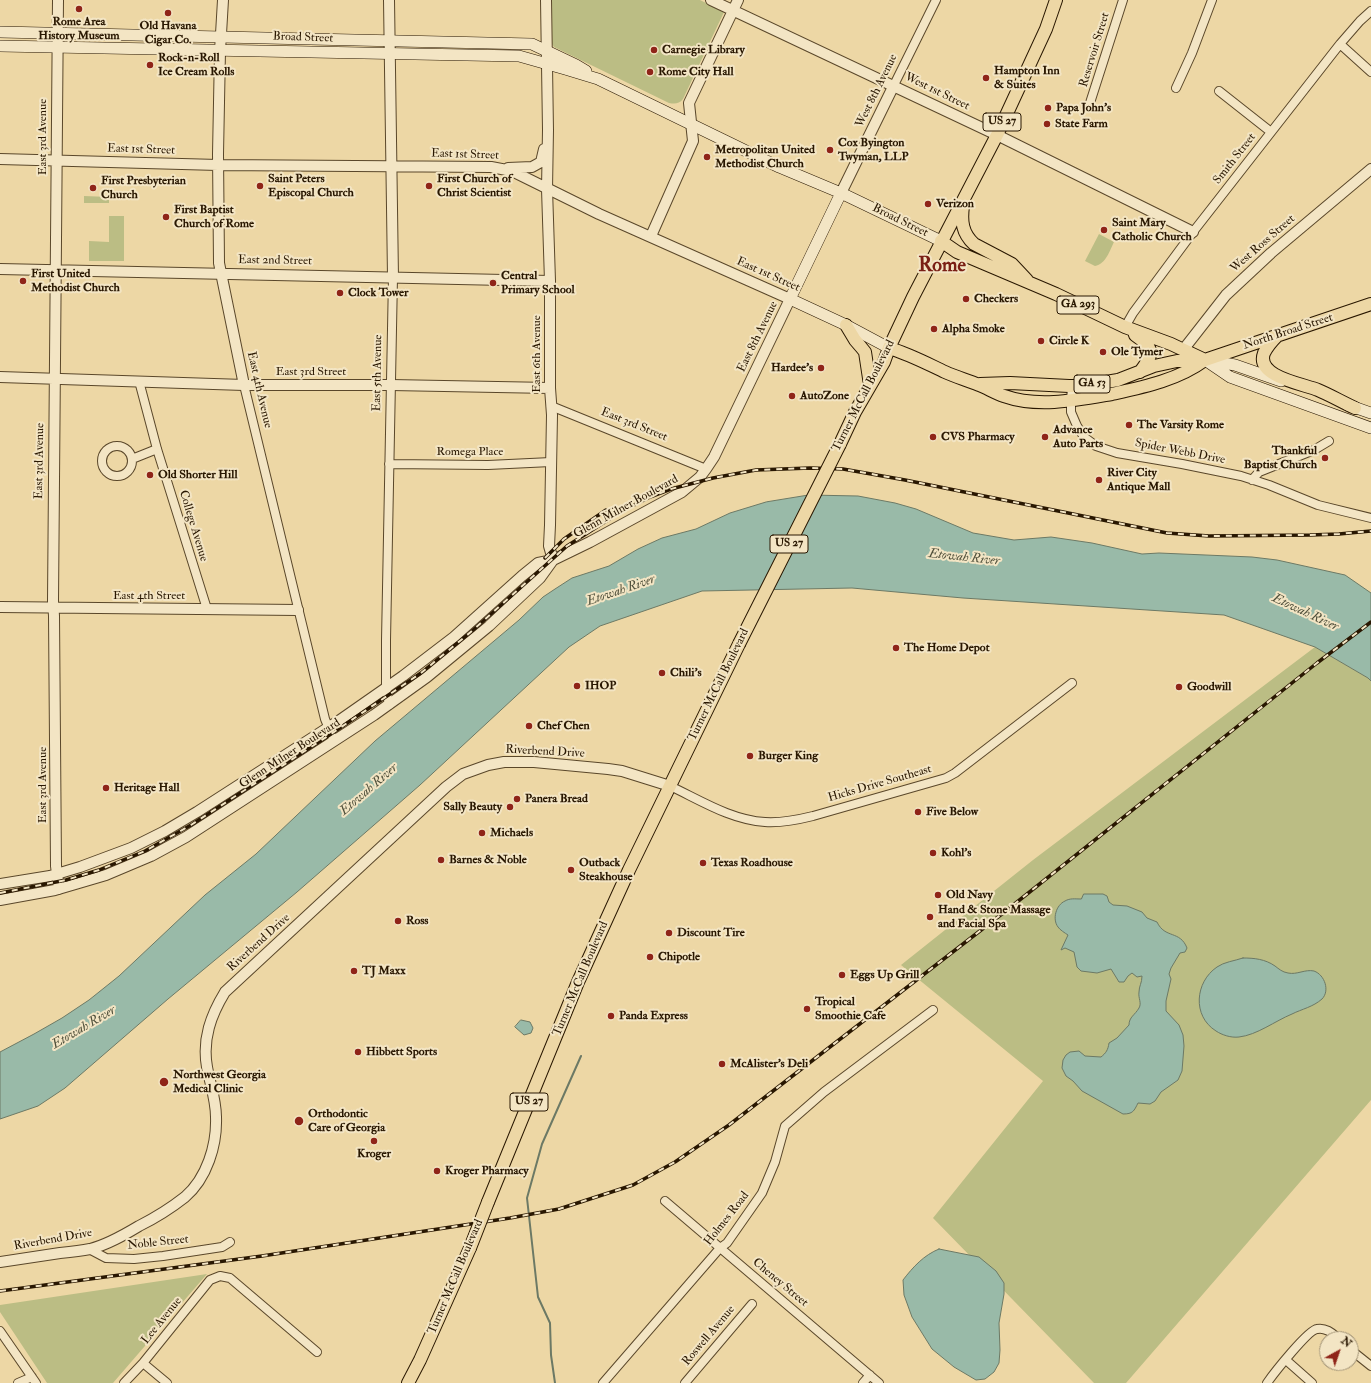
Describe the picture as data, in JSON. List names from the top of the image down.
{
  "streets": {
    "main road": [
      "Broad Street",
      "US 27",
      "East 1st Street",
      "GA 293",
      "North Broad Street",
      "East 8th Avenue",
      "GA 53",
      "Turner McCall Boulevard"
    ],
    "street": [
      "Reservoir Street",
      "West 8th Avenue",
      "West 1st Street",
      "East 3rd Avenue",
      "Smith Street",
      "West Ross Street",
      "East 2nd Street",
      "East 6th Avenue",
      "East 3rd Street",
      "East 5th Avenue",
      "East 4th Avenue",
      "Romega Place",
      "Spider Webb Drive",
      "Glenn Milner Boulevard",
      "College Avenue",
      "East 4th Street",
      "Riverbend Drive",
      "Hicks Drive Southeast",
      "Holmes Road",
      "Noble Street",
      "Cheney Street",
      "Lee Avenue",
      "Roswell Avenue"
    ]
  },
  "crossings": [
    ["Broad Street", "West 8th Avenue"],
    ["Broad Street", "East 3rd Avenue"],
    ["Broad Street", "Smith Street"],
    ["Broad Street", "West Ross Street"],
    ["Broad Street", "GA 293"],
    ["Broad Street", "North Broad Street"],
    ["Broad Street", "East 8th Avenue"],
    ["Broad Street", "East 6th Avenue"],
    ["Broad Street", "East 5th Avenue"],
    ["Broad Street", "GA 53"],
    ["Broad Street", "East 4th Avenue"],
    ["Broad Street", "Turner McCall Boulevard"],
    ["West 8th Avenue", "West 1st Street"],
    ["West 8th Avenue", "East 8th Avenue"],
    ["West 1st Street", "Smith Street"],
    ["West 1st Street", "Turner McCall Boulevard"],
    ["East 3rd Avenue", "East 1st Street"],
    ["East 3rd Avenue", "East 2nd Street"],
    ["East 3rd Avenue", "East 3rd Street"],
    ["East 3rd Avenue", "Glenn Milner Boulevard"],
    ["East 3rd Avenue", "East 4th Street"],
    ["East 1st Street", "East 8th Avenue"],
    ["East 1st Street", "East 6th Avenue"],
    ["East 1st Street", "East 5th Avenue"],
    ["East 1st Street", "GA 53"],
    ["East 1st Street", "East 4th Avenue"],
    ["East 1st Street", "Turner McCall Boulevard"],
    ["East 2nd Street", "East 6th Avenue"],
    ["East 2nd Street", "East 5th Avenue"],
    ["East 2nd Street", "East 4th Avenue"],
    ["GA 293", "North Broad Street"],
    ["GA 293", "GA 53"],
    ["North Broad Street", "GA 53"],
    ["East 8th Avenue", "East 3rd Street"],
    ["East 8th Avenue", "Glenn Milner Boulevard"],
    ["East 6th Avenue", "East 3rd Street"],
    ["East 6th Avenue", "Romega Place"],
    ["East 6th Avenue", "Glenn Milner Boulevard"],
    ["East 3rd Street", "East 5th Avenue"],
    ["East 3rd Street", "East 4th Avenue"],
    ["East 3rd Street", "Glenn Milner Boulevard"],
    ["East 3rd Street", "College Avenue"],
    ["East 5th Avenue", "Romega Place"],
    ["East 5th Avenue", "Glenn Milner Boulevard"],
    ["GA 53", "Turner McCall Boulevard"],
    ["GA 53", "Spider Webb Drive"],
    ["East 4th Avenue", "Glenn Milner Boulevard"],
    ["East 4th Avenue", "East 4th Street"],
    ["Turner McCall Boulevard", "Riverbend Drive"],
    ["Turner McCall Boulevard", "Hicks Drive Southeast"],
    ["College Avenue", "East 4th Street"],
    ["Riverbend Drive", "Hicks Drive Southeast"],
    ["Riverbend Drive", "Noble Street"],
    ["Holmes Road", "Cheney Street"]
  ],
  "districts": ["Rome"],
  "water": ["Etowah River"],
  "places": [
    "Rome Area History Museum",
    "Old Havana Cigar Co.",
    "Carnegie Library",
    "Rock-n-Roll Ice Cream Rolls",
    "Rome City Hall",
    "Hampton Inn & Suites",
    "Papa John's",
    "State Farm",
    "Cox Byington Twyman, LLP",
    "Metropolitan United Methodist Church",
    "Saint Peters Episcopal Church",
    "First Church of Christ Scientist",
    "First Presbyterian Church",
    "Verizon",
    "First Baptist Church of Rome",
    "Saint Mary Catholic Church",
    "First United Methodist Church",
    "Central Primary School",
    "Clock Tower",
    "Checkers",
    "Alpha Smoke",
    "Circle K",
    "Ole Tymer",
    "Hardee's",
    "AutoZone",
    "The Varsity Rome",
    "CVS Pharmacy",
    "Advance Auto Parts",
    "Thankful Baptist Church",
    "Old Shorter Hill",
    "River City Antique Mall",
    "The Home Depot",
    "Chili's",
    "IHOP",
    "Goodwill",
    "Chef Chen",
    "Burger King",
    "Heritage Hall",
    "Panera Bread",
    "Sally Beauty",
    "Five Below",
    "Michaels",
    "Kohl's",
    "Barnes & Noble",
    "Texas Roadhouse",
    "Outback Steakhouse",
    "Old Navy",
    "Hand & Stone Massage and Facial Spa",
    "Ross",
    "Discount Tire",
    "Chipotle",
    "TJ Maxx",
    "Eggs Up Grill",
    "Tropical Smoothie Cafe",
    "Panda Express",
    "Hibbett Sports",
    "McAlister's Deli",
    "Northwest Georgia Medical Clinic",
    "Orthodontic Care of Georgia",
    "Kroger",
    "Kroger Pharmacy"
  ],
  "north": "top right"
}
